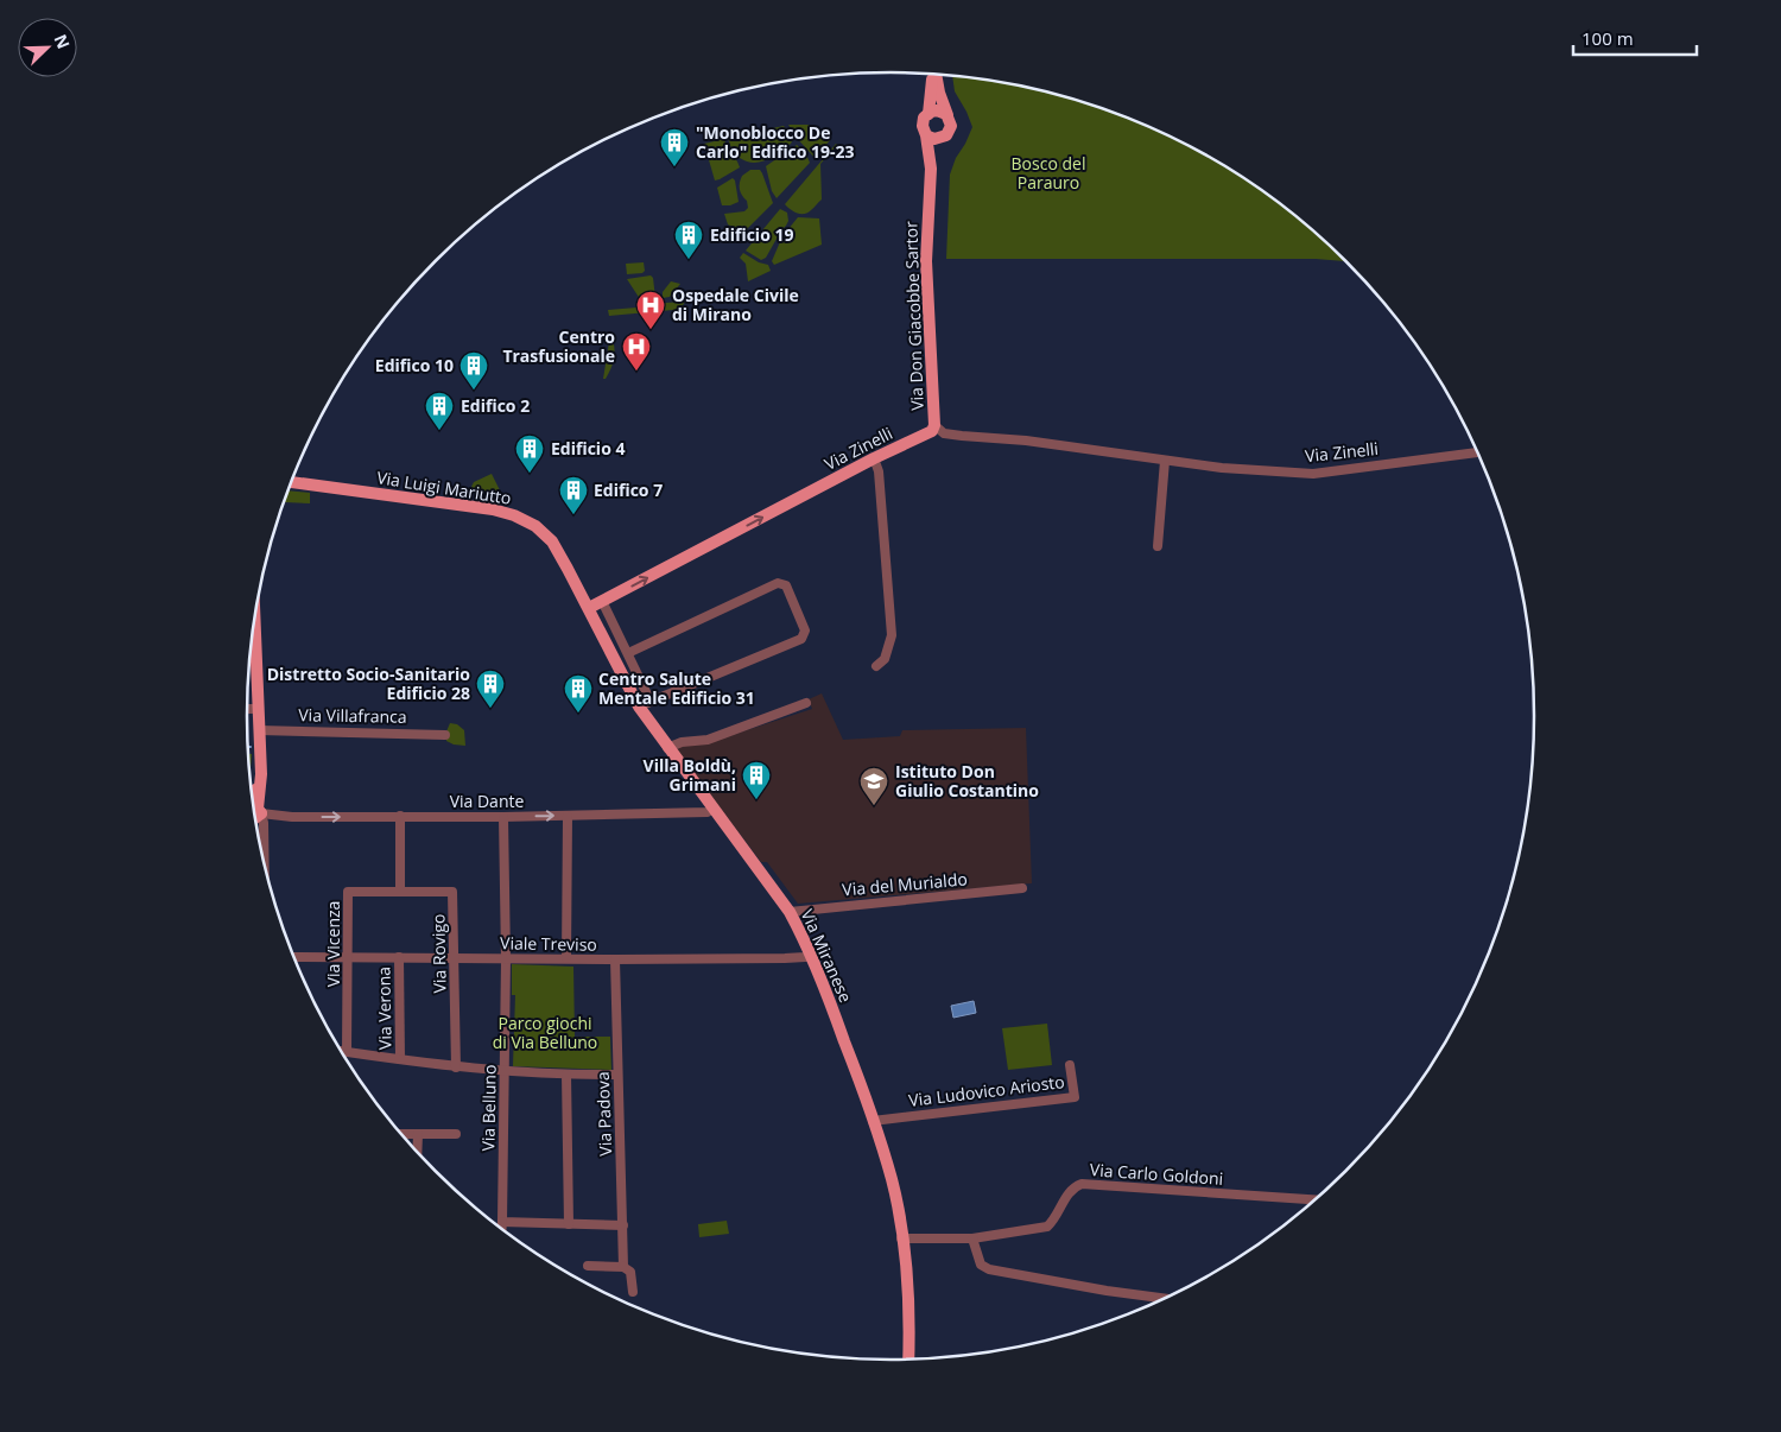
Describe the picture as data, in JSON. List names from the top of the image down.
{
  "streets": {
    "main road": [
      "Via Don Giacobbe Sartor",
      "Via Zinelli",
      "Via Luigi Mariutto",
      "Via Miranese"
    ],
    "street": [
      "Via Villafranca",
      "Via Dante",
      "Via del Murialdo",
      "Via Vicenza",
      "Viale Treviso",
      "Via Rovigo",
      "Via Verona",
      "Via Ludovico Ariosto",
      "Via Belluno",
      "Via Padova",
      "Via Carlo Goldoni"
    ]
  },
  "crossings": [
    ["Via Don Giacobbe Sartor", "Via Zinelli"],
    ["Via Zinelli", "Via Luigi Mariutto"],
    ["Via Zinelli", "Via Miranese"],
    ["Via Luigi Mariutto", "Via Miranese"],
    ["Via Dante", "Via Miranese"],
    ["Via Dante", "Via Belluno"],
    ["Via del Murialdo", "Via Miranese"],
    ["Via Vicenza", "Viale Treviso"],
    ["Via Vicenza", "Via Rovigo"],
    ["Via Vicenza", "Via Verona"],
    ["Viale Treviso", "Via Rovigo"],
    ["Viale Treviso", "Via Miranese"],
    ["Viale Treviso", "Via Verona"],
    ["Viale Treviso", "Via Belluno"],
    ["Viale Treviso", "Via Padova"],
    ["Via Rovigo", "Via Verona"],
    ["Via Miranese", "Via Ludovico Ariosto"],
    ["Via Miranese", "Via Carlo Goldoni"],
    ["Via Verona", "Via Belluno"],
    ["Via Verona", "Via Padova"]
  ],
  "one_way": ["Via Dante"],
  "parks": ["Bosco del Parauro", "Parco giochi di Via Belluno"],
  "places": {
    "building": [
      "\"Monoblocco De Carlo\" Edifico 19-23",
      "Edificio 19",
      "Edifico 10",
      "Edifico 2",
      "Edificio 4",
      "Edifico 7",
      "Distretto Socio-Sanitario Edificio 28",
      "Centro Salute Mentale Edificio 31",
      "Villa Boldù, Grimani"
    ],
    "hospital": ["Ospedale Civile di Mirano", "Centro Trasfusionale"],
    "school or university": ["Istituto Don Giulio Costantino"]
  },
  "scale_bar": "100 m",
  "north": "top right"
}
